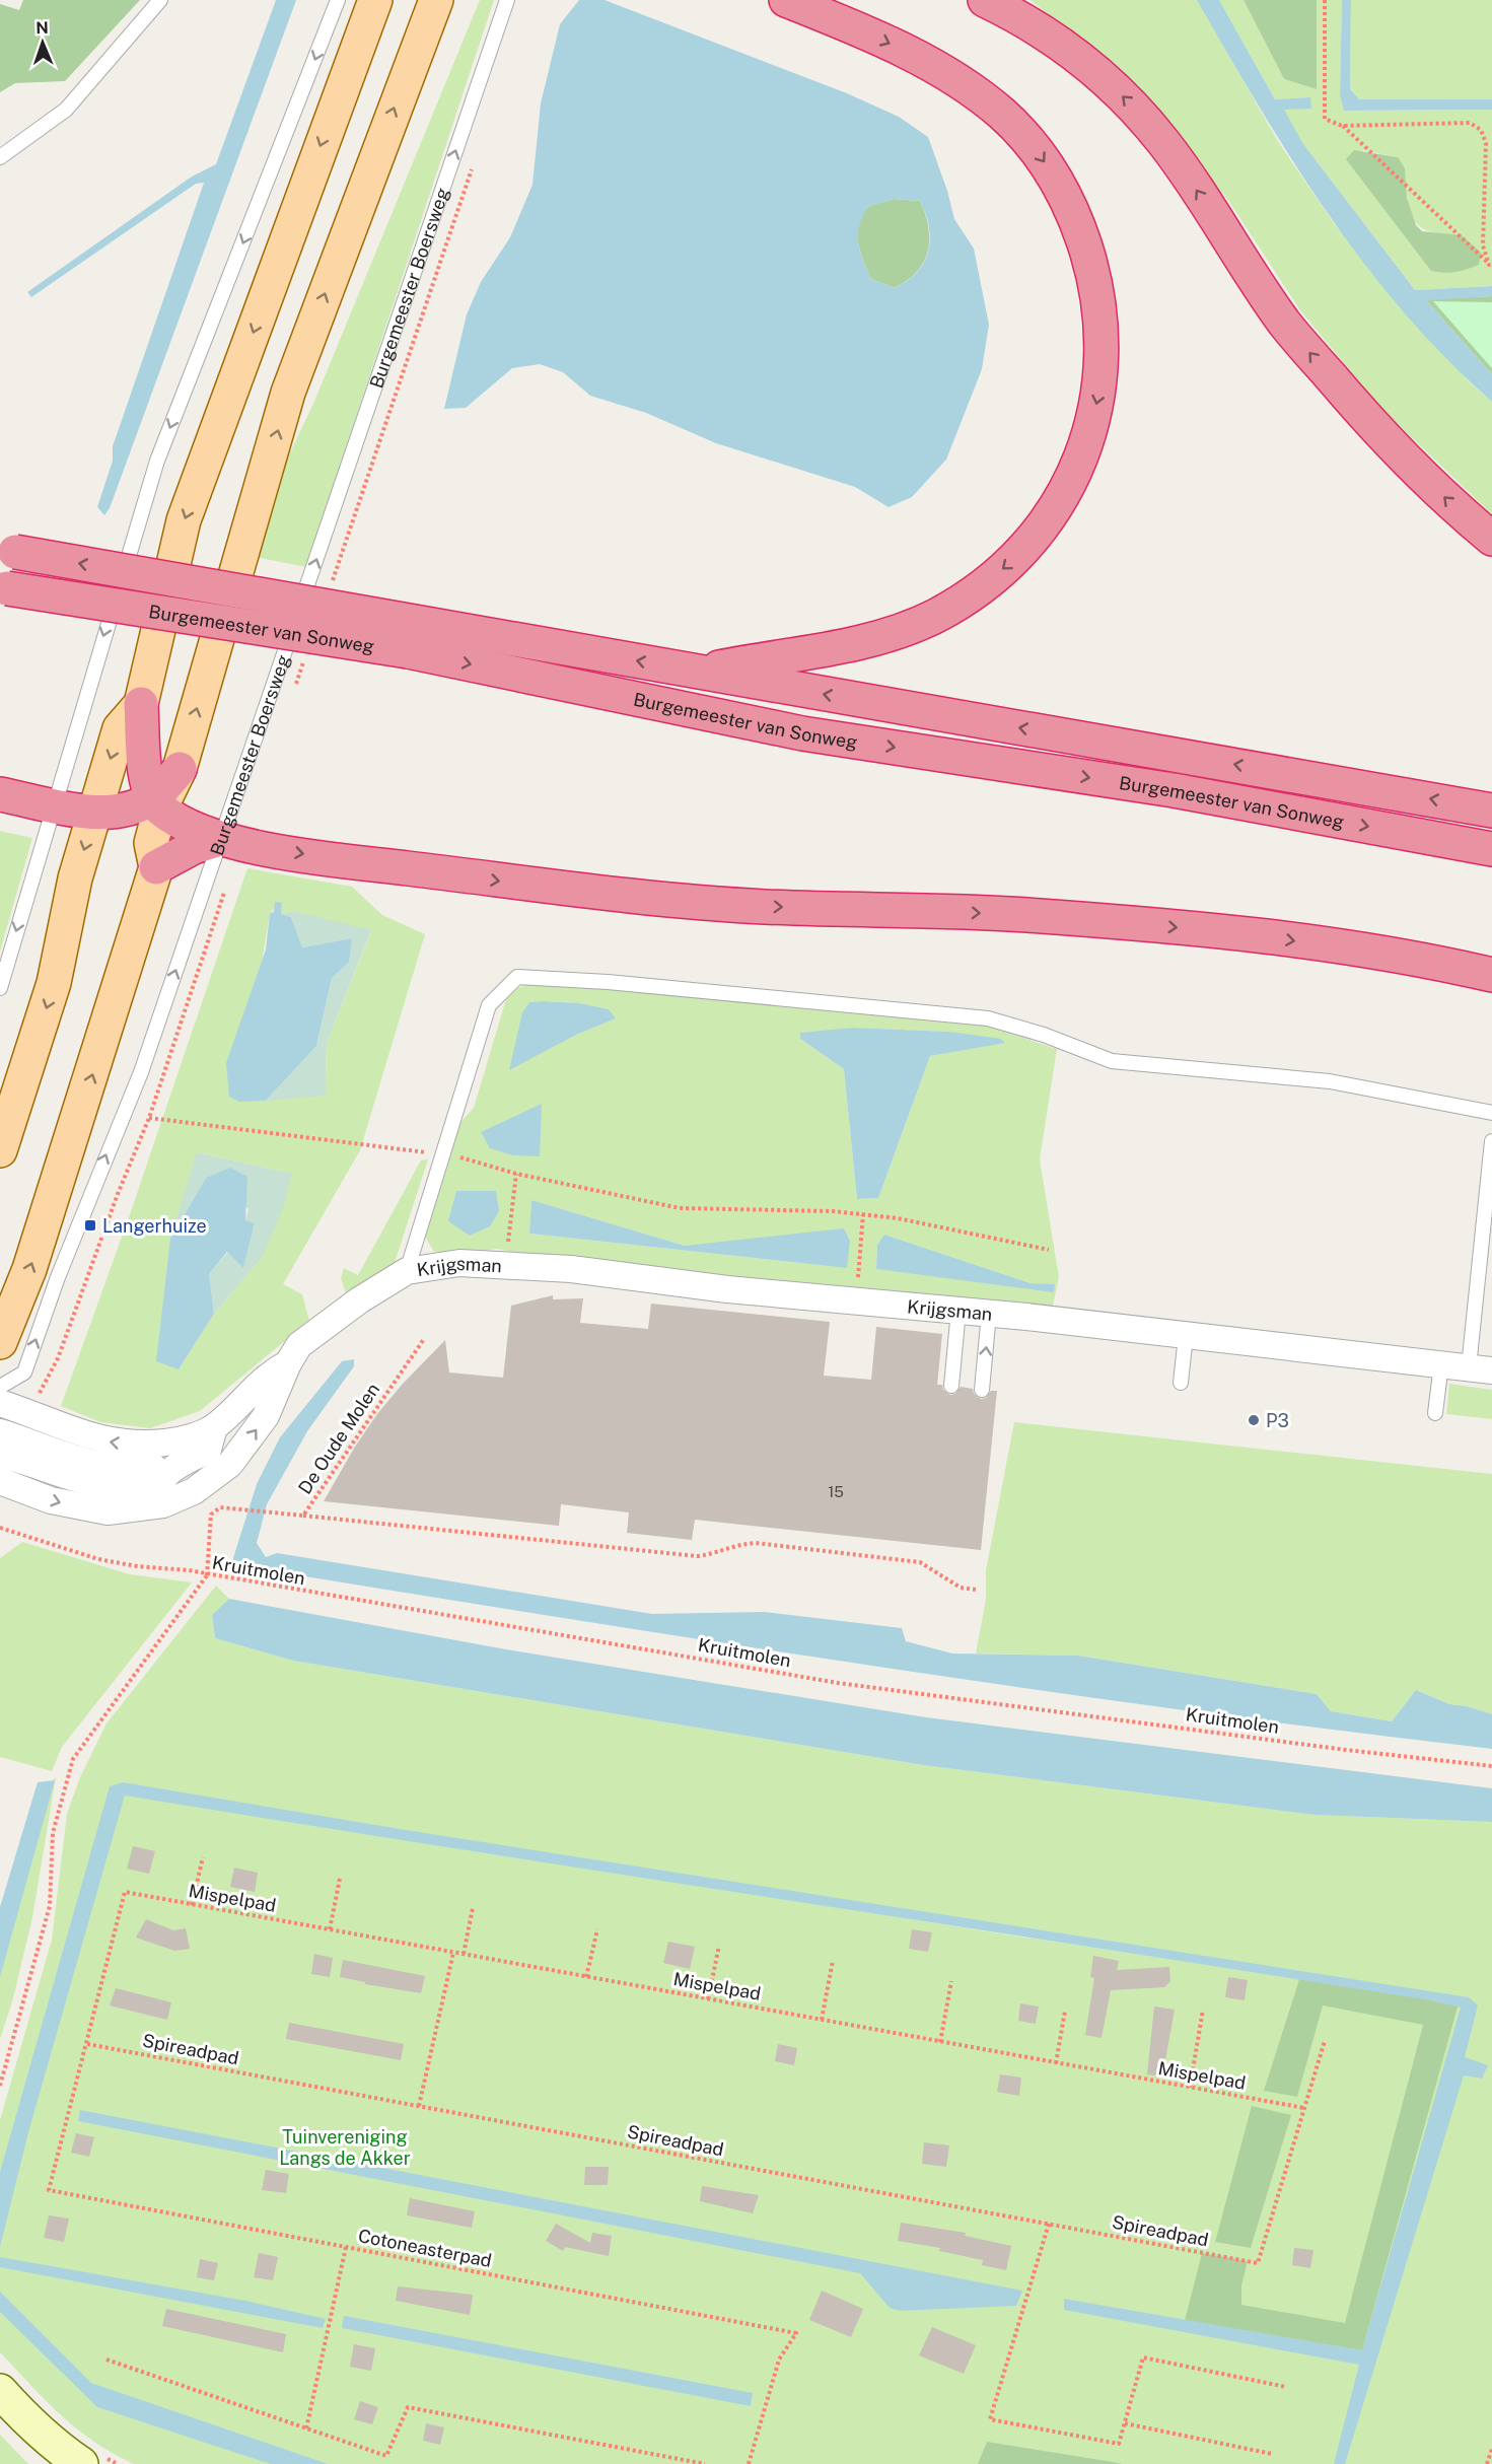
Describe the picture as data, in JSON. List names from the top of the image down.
{
  "streets": {
    "highway": ["Burgemeester van Sonweg"],
    "street": ["Krijgsman"],
    "lane": ["Burgemeester Boersweg"],
    "path": [
      "De Oude Molen",
      "Kruitmolen",
      "Mispelpad",
      "Spireadpad",
      "Cotoneasterpad"
    ]
  },
  "crossings": [
    ["De Oude Molen", "Kruitmolen"],
    ["Mispelpad", "Spireadpad"],
    ["Mispelpad", "Cotoneasterpad"],
    ["Spireadpad", "Cotoneasterpad"]
  ],
  "one_way": ["Burgemeester Boersweg"],
  "parks": ["Tuinvereniging Langs de Akker"],
  "places": {
    "transit": ["Langerhuize"],
    "other": ["P3"]
  },
  "house_numbers": ["15"],
  "north": "top"
}
